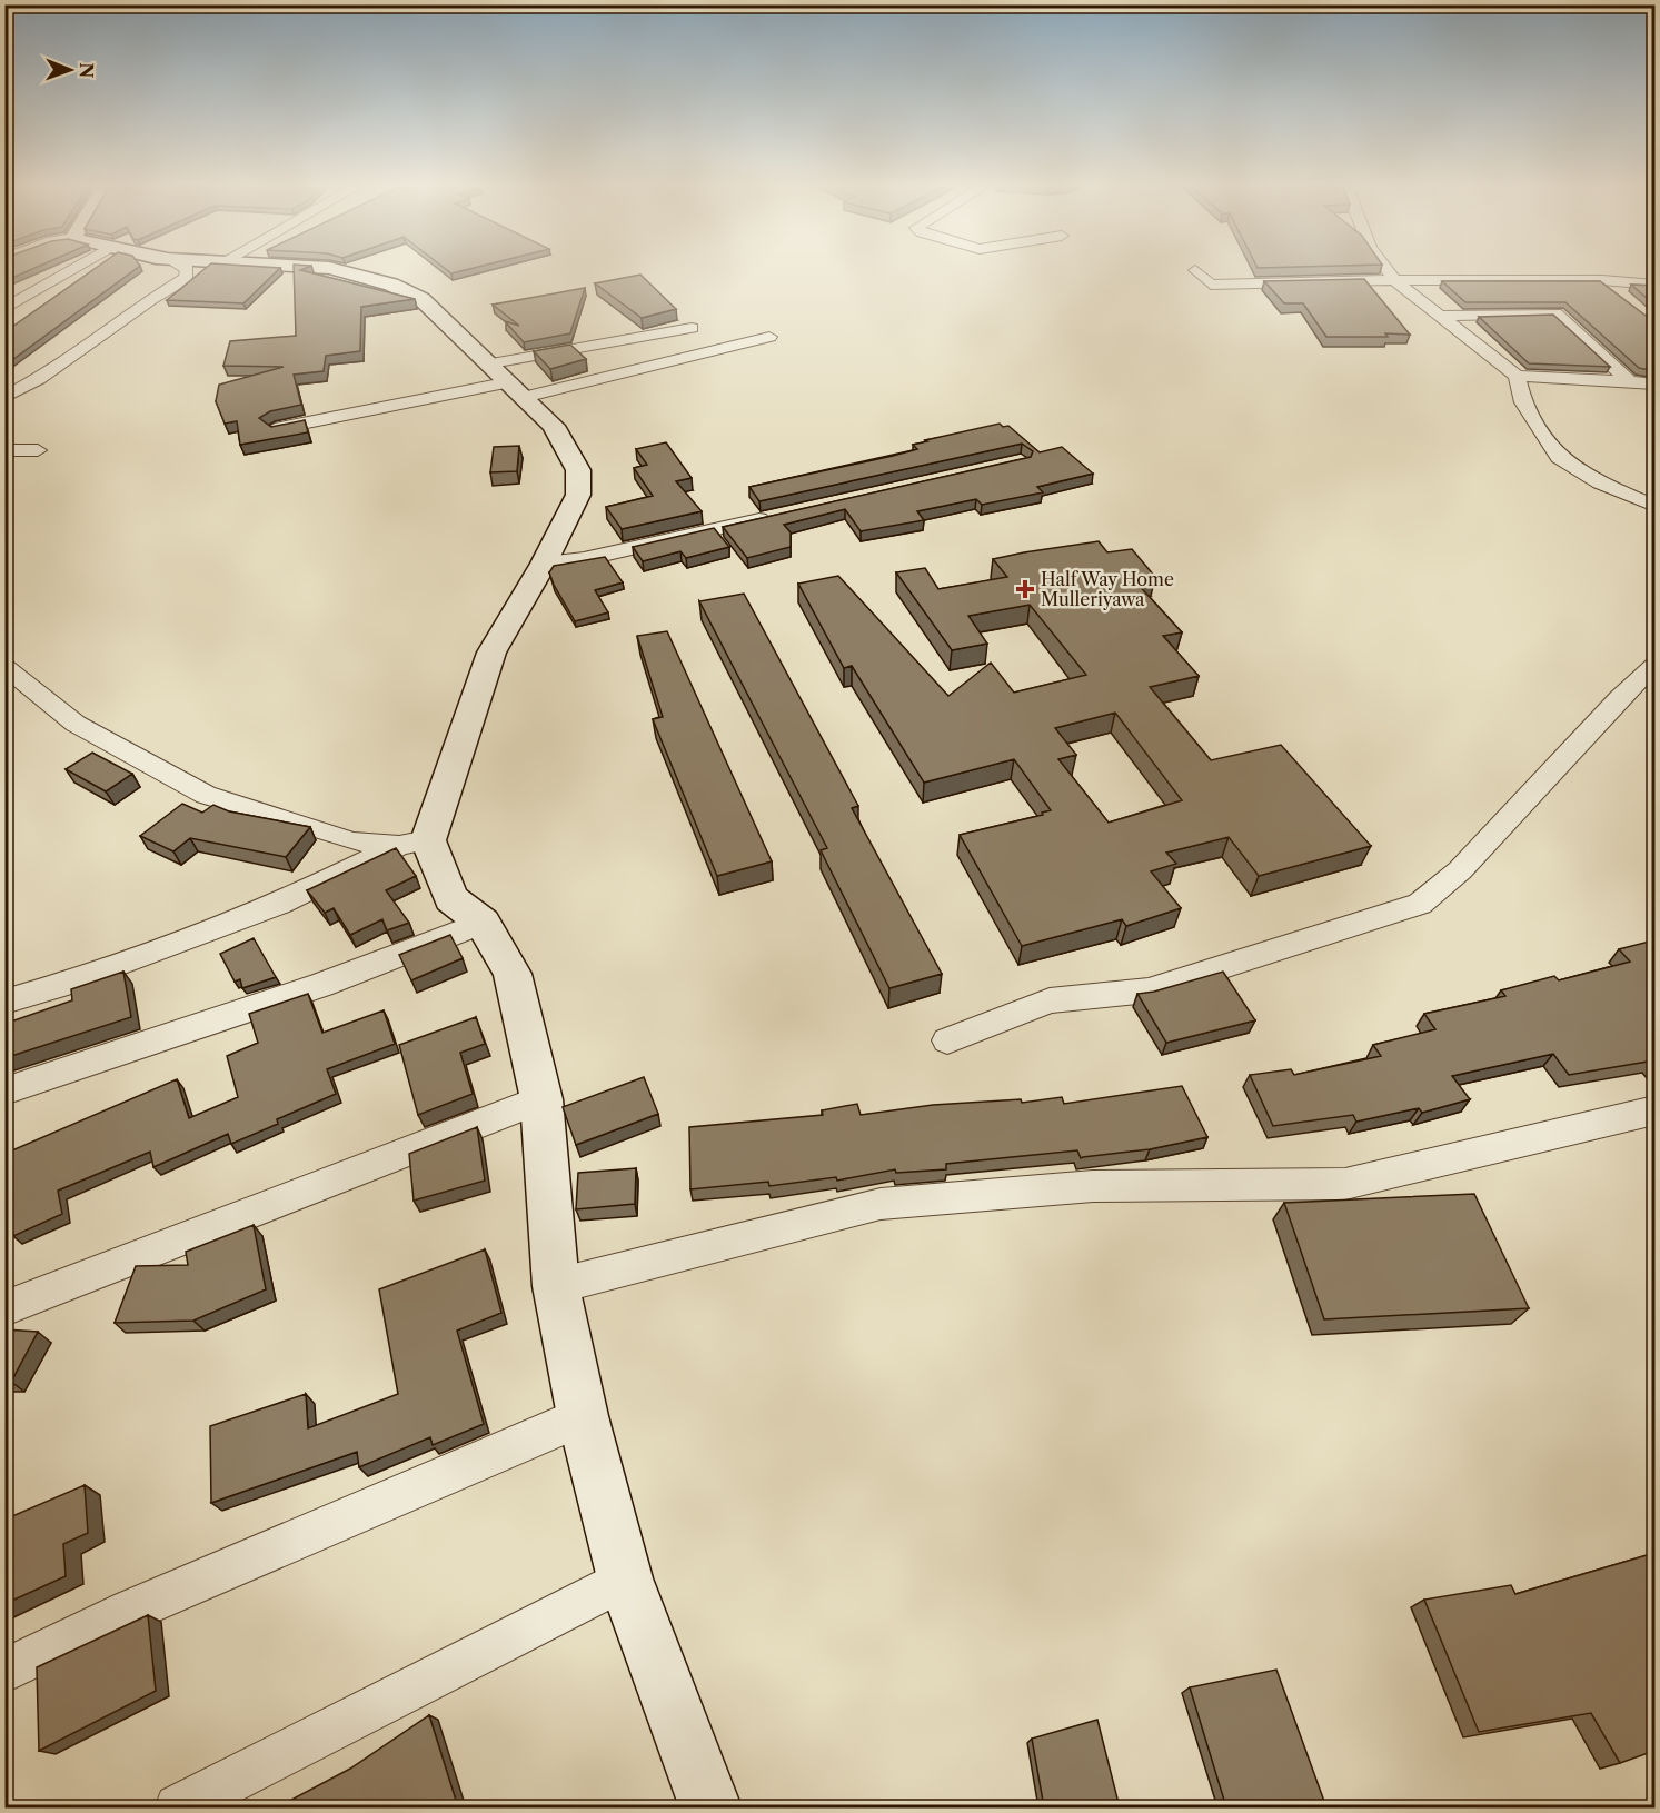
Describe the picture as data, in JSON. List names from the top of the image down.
{
  "places": {
    "health": ["Half Way Home Mulleriyawa"]
  },
  "north": "right"
}
